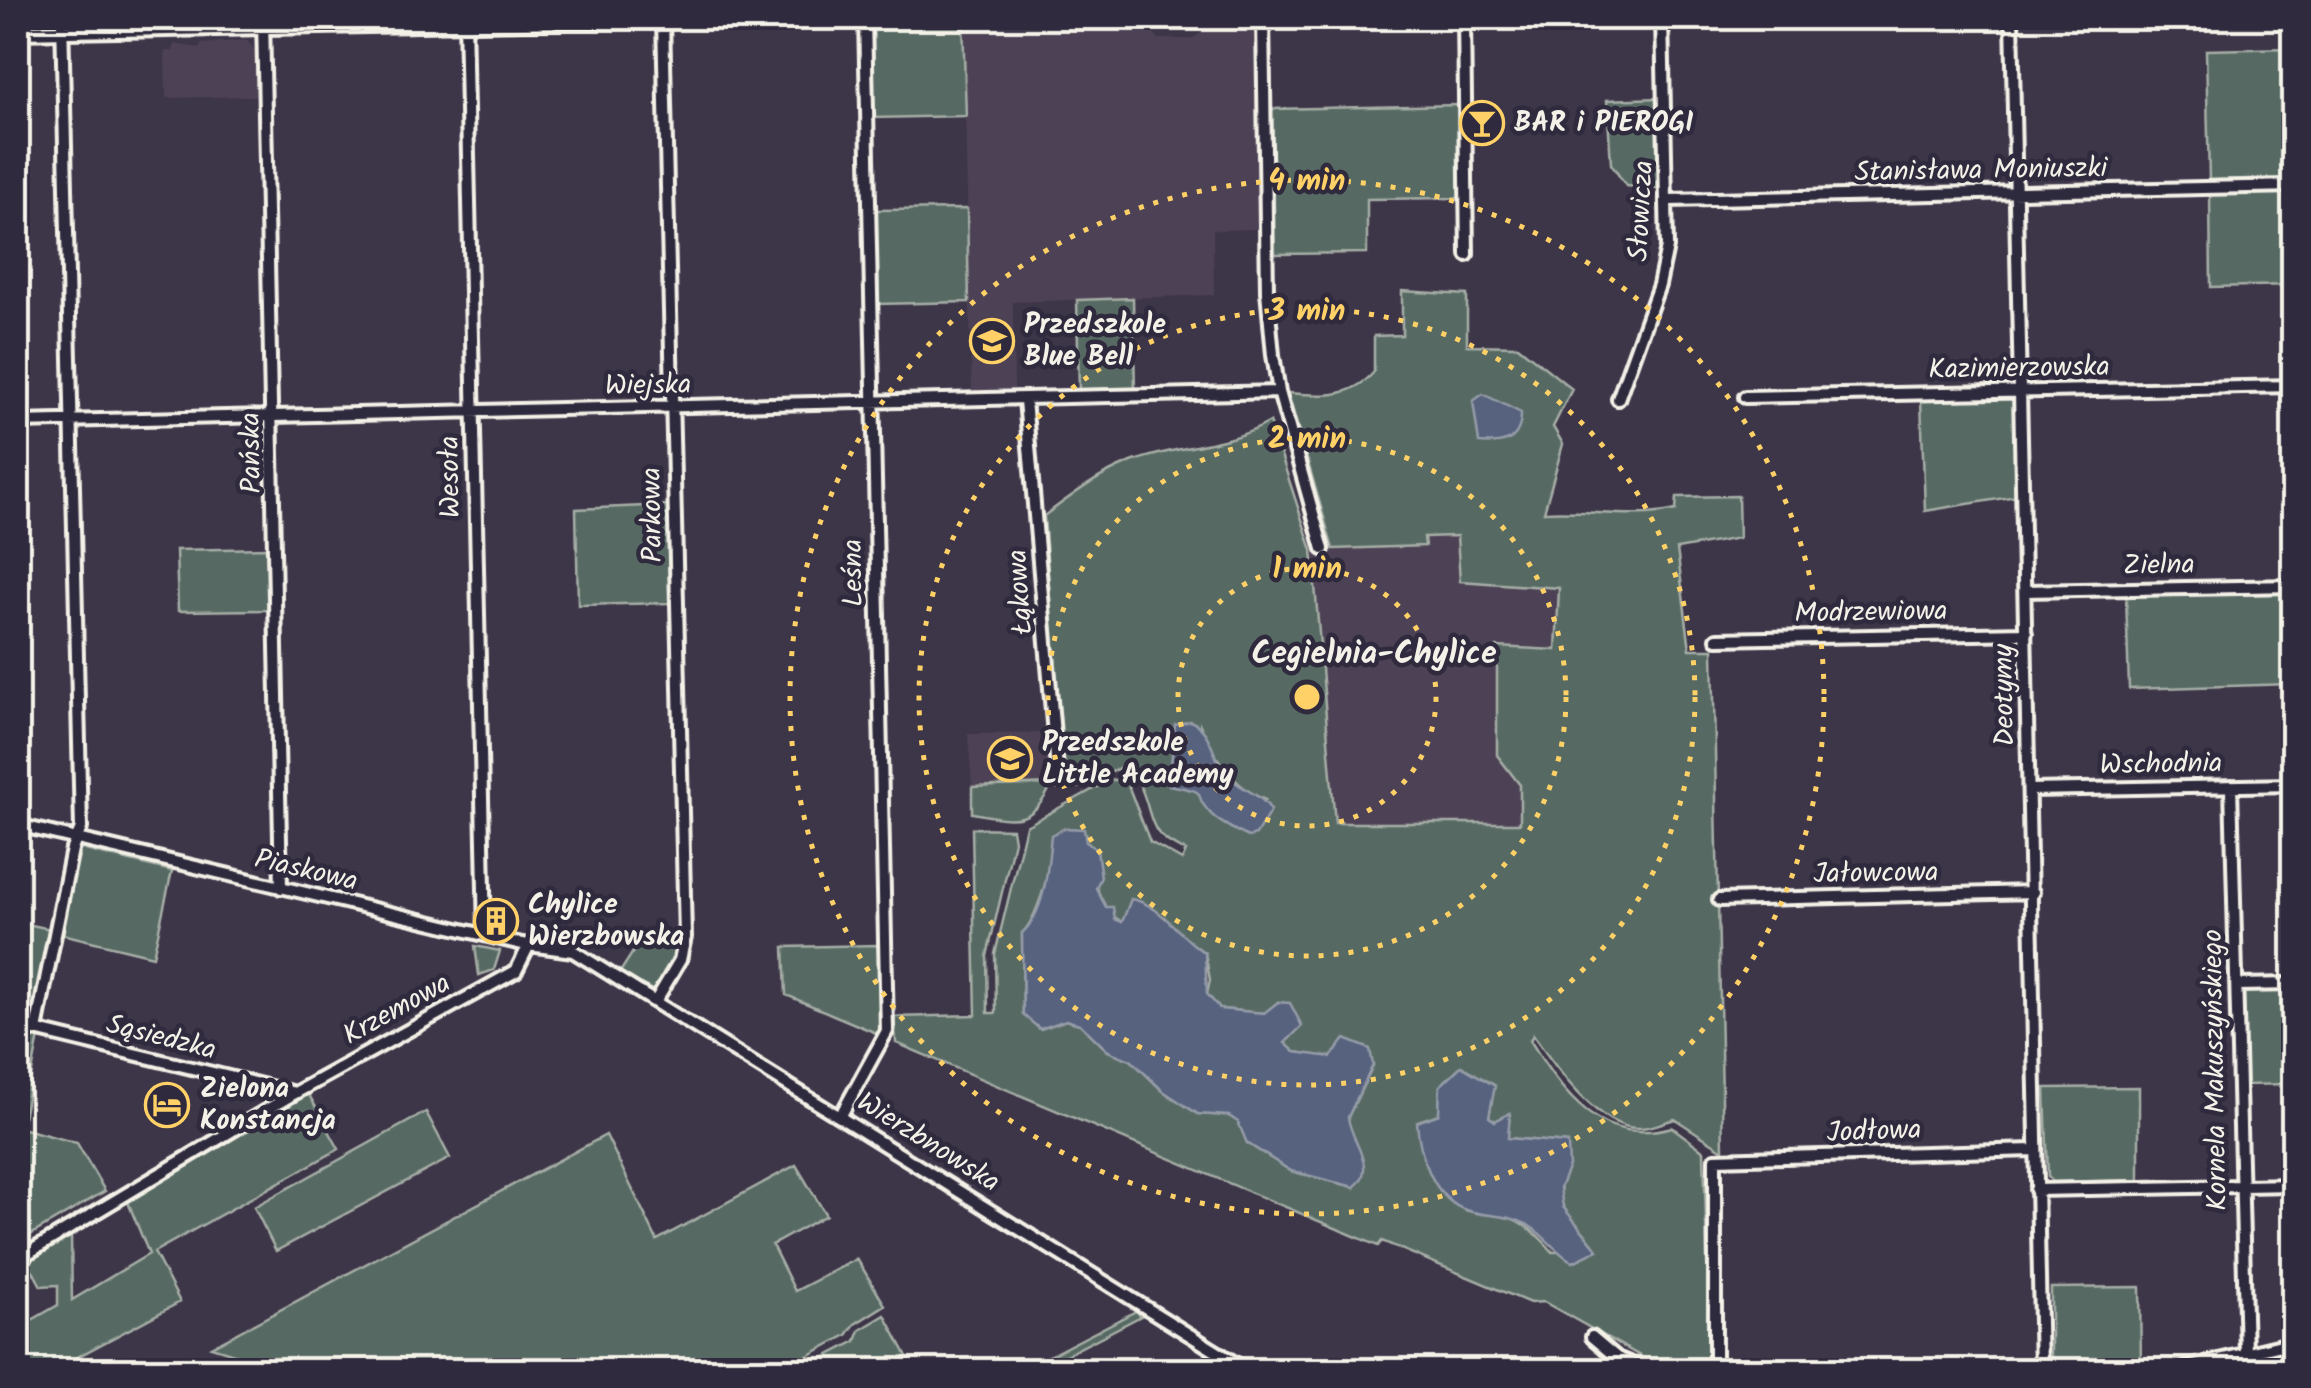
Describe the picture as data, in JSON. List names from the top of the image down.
{
  "streets": {
    "street": [
      "Stanisława Moniuszki",
      "Słowicza",
      "Kazimierzowska",
      "Wiejska",
      "Pańska",
      "Wesoła",
      "Parkowa",
      "Zielna",
      "Leśna",
      "Łąkowa",
      "Modrzewiowa",
      "Deotymy",
      "Wschodnia",
      "Piaskowa",
      "Jałowcowa",
      "Krzemowa",
      "Sąsiedzka",
      "Kornela Makuszyńskiego",
      "Jodłowa",
      "Wierzbnowska"
    ]
  },
  "crossings": [
    ["Stanisława Moniuszki", "Słowicza"],
    ["Stanisława Moniuszki", "Deotymy"],
    ["Kazimierzowska", "Deotymy"],
    ["Wiejska", "Pańska"],
    ["Wiejska", "Wesoła"],
    ["Wiejska", "Parkowa"],
    ["Wiejska", "Leśna"],
    ["Wiejska", "Łąkowa"],
    ["Pańska", "Piaskowa"],
    ["Wesoła", "Piaskowa"],
    ["Parkowa", "Wierzbnowska"],
    ["Zielna", "Deotymy"],
    ["Leśna", "Wierzbnowska"],
    ["Modrzewiowa", "Deotymy"],
    ["Deotymy", "Wschodnia"],
    ["Deotymy", "Jałowcowa"],
    ["Deotymy", "Jodłowa"],
    ["Wschodnia", "Kornela Makuszyńskiego"],
    ["Piaskowa", "Krzemowa"],
    ["Piaskowa", "Wierzbnowska"],
    ["Krzemowa", "Sąsiedzka"]
  ],
  "districts": ["Cegielnia-Chylice"],
  "places": {
    "bar": ["BAR i PIEROGI"],
    "school or university": ["Przedszkole Blue Bell", "Przedszkole Little Academy"],
    "building": ["Chylice Wierzbowska"],
    "hotel": ["Zielona Konstancja"]
  },
  "rings": [
    "4 min",
    "3 min",
    "2 min",
    "1 min"
  ]
}
